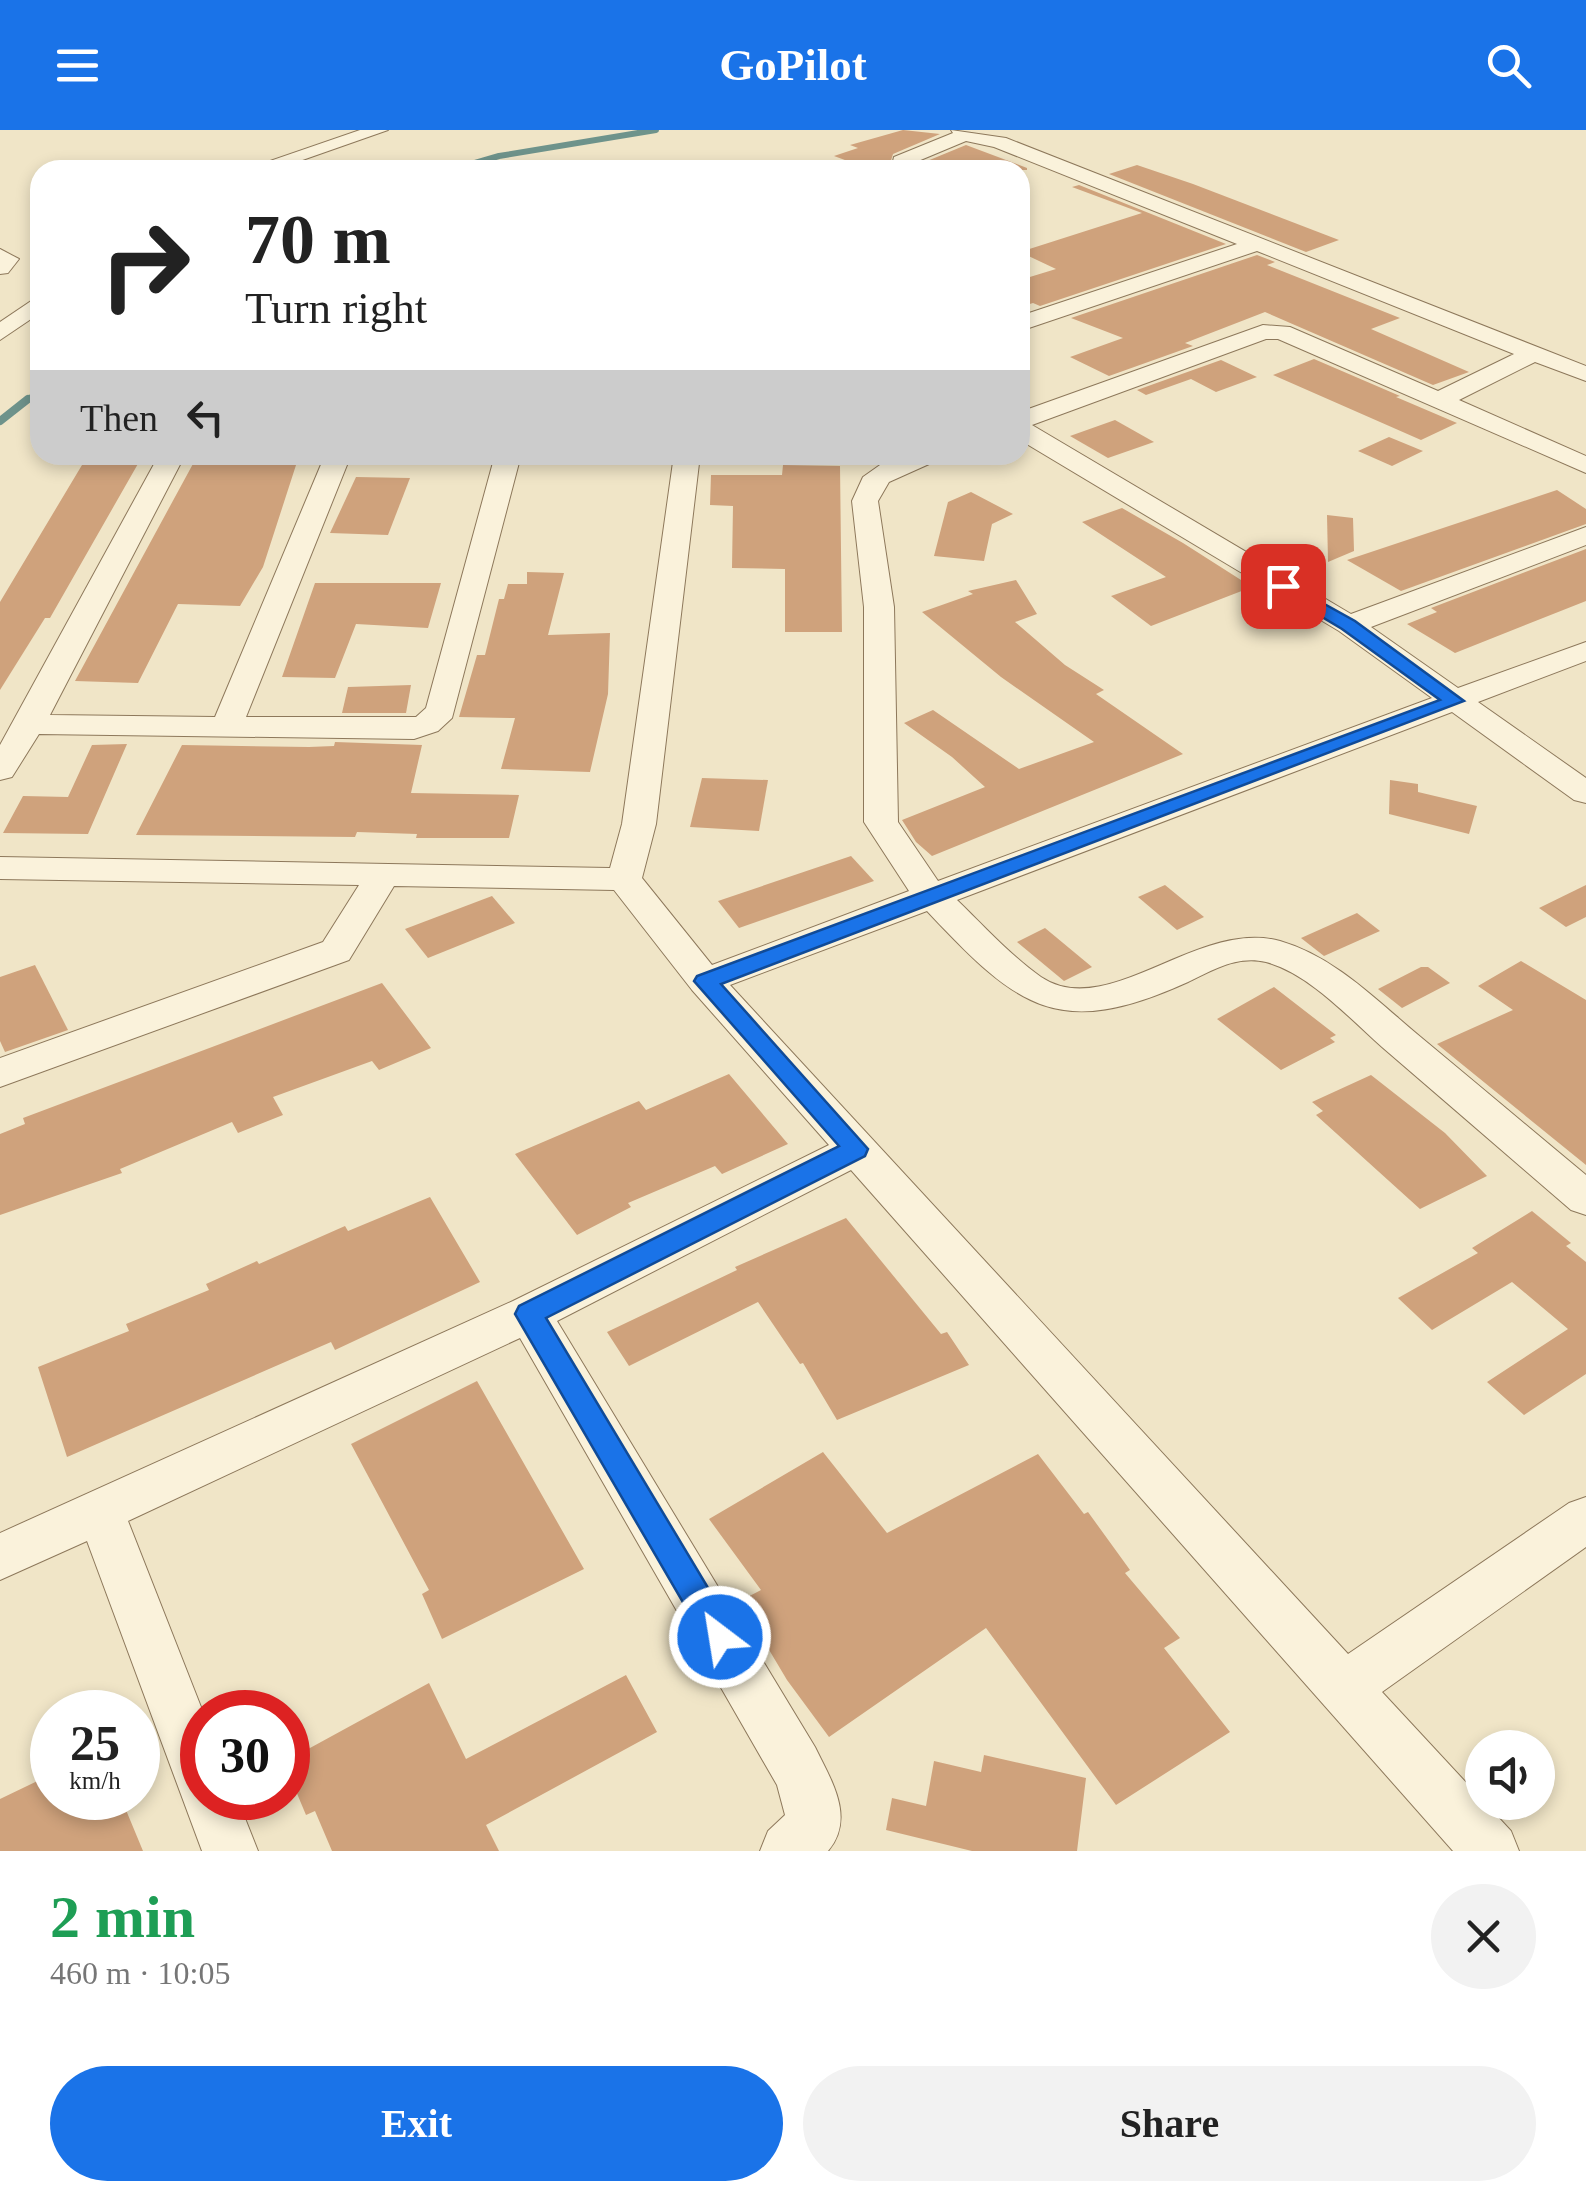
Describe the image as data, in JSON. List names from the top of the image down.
{
  "page": {
    "header": "GoPilot",
    "turn": ["70 m", "Turn right"],
    "then": "Then",
    "speed": "25 km/h",
    "limit": "30",
    "heading": ["2 min", "460 m · 10:05"],
    "buttons": ["Exit", "Share"]
  }
}
